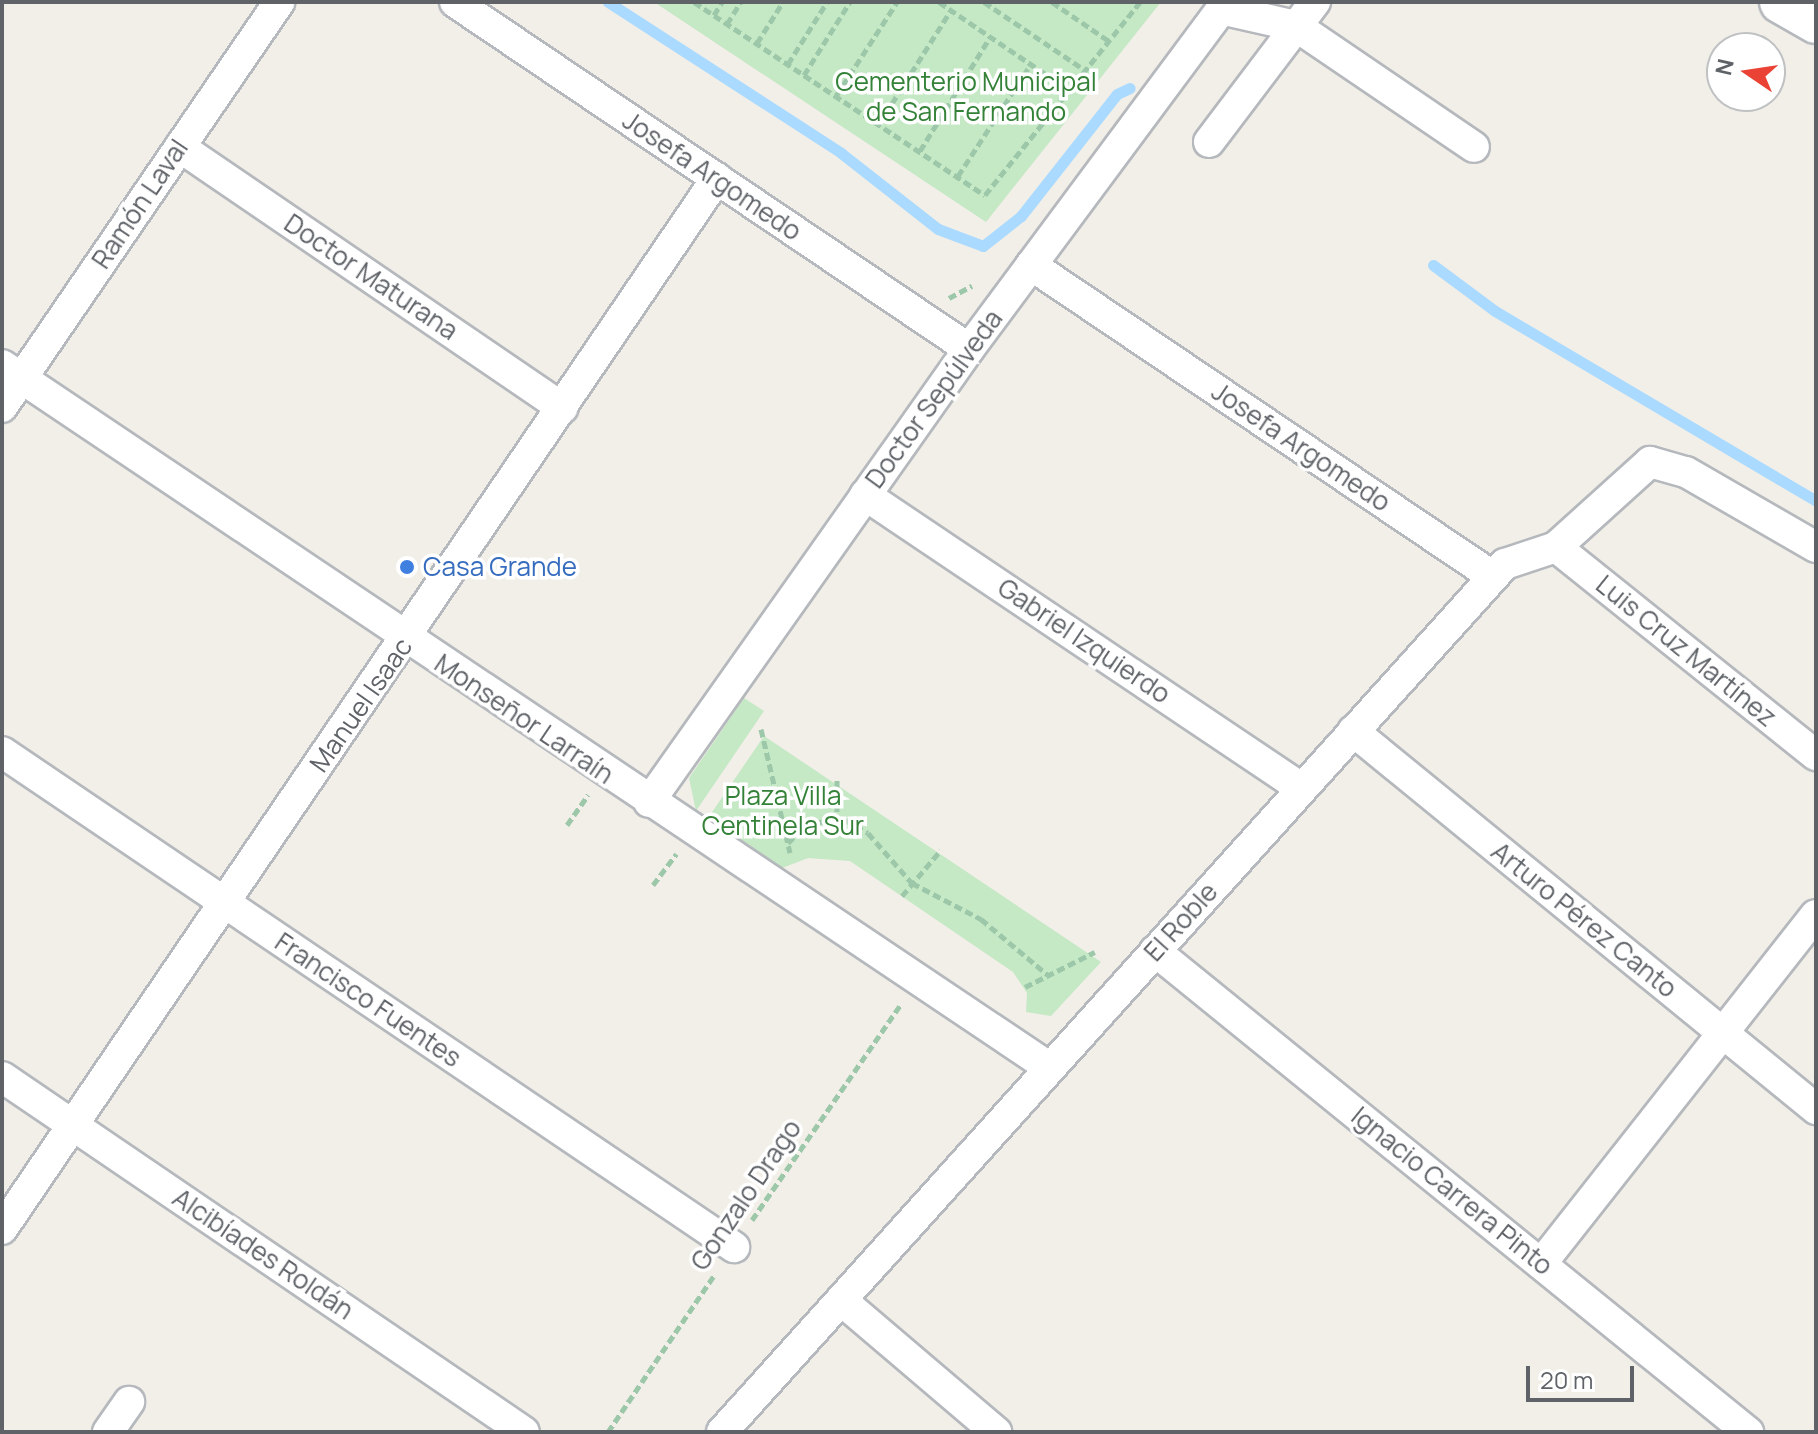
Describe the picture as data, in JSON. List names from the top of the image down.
{
  "streets": {
    "street": [
      "Josefa Argomedo",
      "Ramón Laval",
      "Doctor Maturana",
      "Doctor Sepúlveda",
      "Gabriel Izquierdo",
      "Luis Cruz Martínez",
      "Manuel Isaac",
      "Monseñor Larraín",
      "Arturo Pérez Canto",
      "El Roble",
      "Francisco Fuentes",
      "Ignacio Carrera Pinto",
      "Alcibíades Roldán"
    ],
    "path": ["Gonzalo Drago"]
  },
  "crossings": [
    ["Josefa Argomedo", "Doctor Sepúlveda"],
    ["Josefa Argomedo", "Manuel Isaac"],
    ["Josefa Argomedo", "El Roble"],
    ["Ramón Laval", "Doctor Maturana"],
    ["Ramón Laval", "Monseñor Larraín"],
    ["Doctor Maturana", "Manuel Isaac"],
    ["Doctor Sepúlveda", "Gabriel Izquierdo"],
    ["Doctor Sepúlveda", "Monseñor Larraín"],
    ["Gabriel Izquierdo", "El Roble"],
    ["Luis Cruz Martínez", "El Roble"],
    ["Manuel Isaac", "Monseñor Larraín"],
    ["Manuel Isaac", "Francisco Fuentes"],
    ["Manuel Isaac", "Alcibíades Roldán"],
    ["Monseñor Larraín", "El Roble"],
    ["Monseñor Larraín", "Gonzalo Drago"],
    ["Arturo Pérez Canto", "El Roble"],
    ["El Roble", "Ignacio Carrera Pinto"],
    ["Francisco Fuentes", "Gonzalo Drago"]
  ],
  "parks": ["Cementerio Municipal de San Fernando", "Plaza Villa Centinela Sur"],
  "places": ["Casa Grande"],
  "scale_bar": "20 m",
  "north": "left"
}
